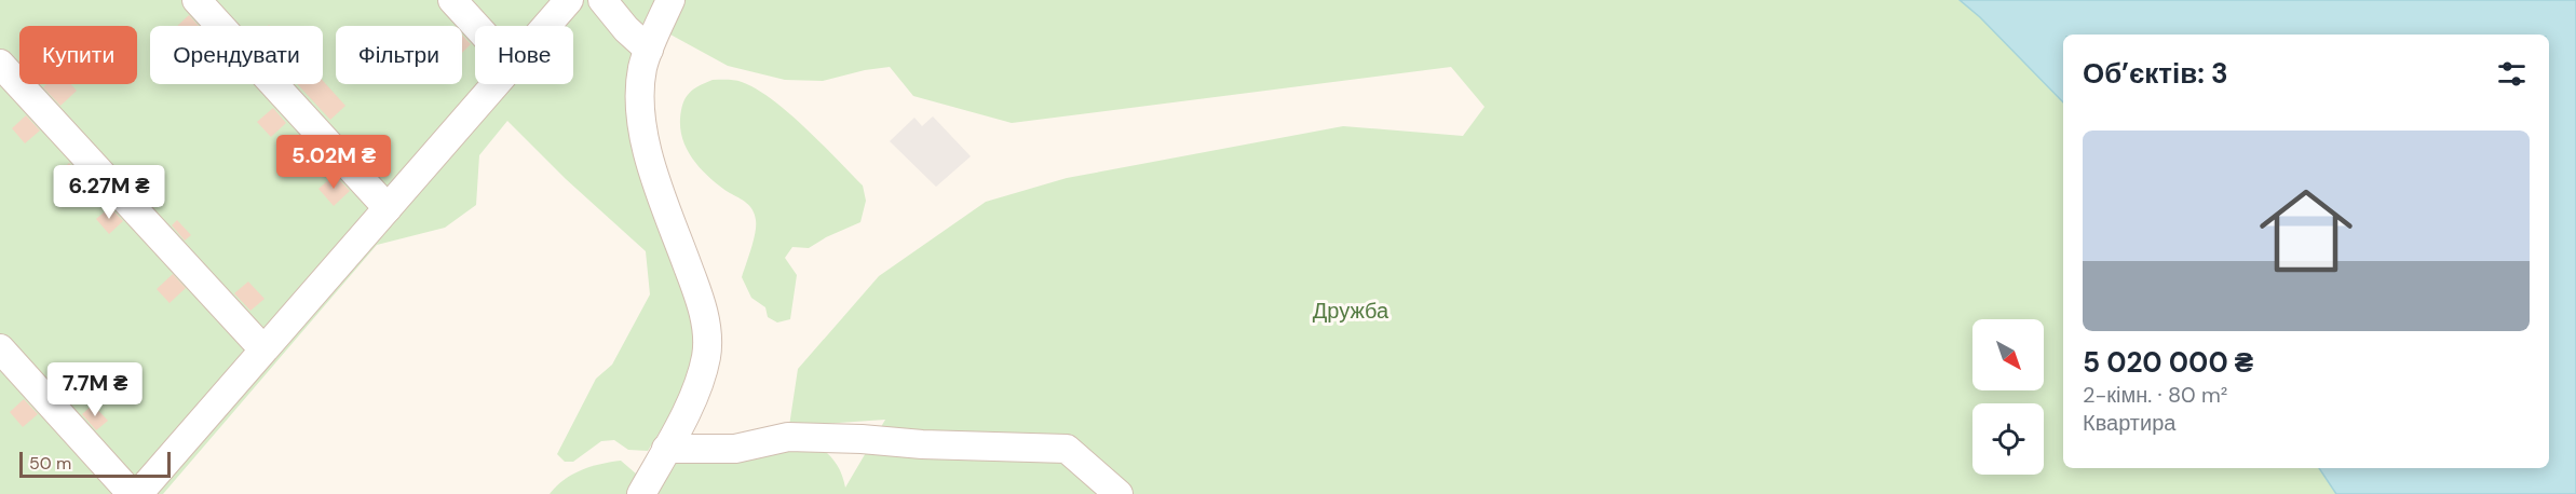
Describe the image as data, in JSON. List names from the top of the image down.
{
  "parks": ["Дружба"],
  "scale_bar": "50 m",
  "north": "bottom right",
  "page": {
    "chip": [
      "Купити",
      "Орендувати",
      "Фільтри",
      "Нове"
    ],
    "heading": "Об’єктів: 3",
    "list": [
      {
        "name": "5 020 000 ₴",
        "note": "2-кімн. · 80 m² · Квартира"
      }
    ],
    "price": ["5.02M ₴", "6.27M ₴", "7.7M ₴"],
    "scale": "50 m"
  }
}
